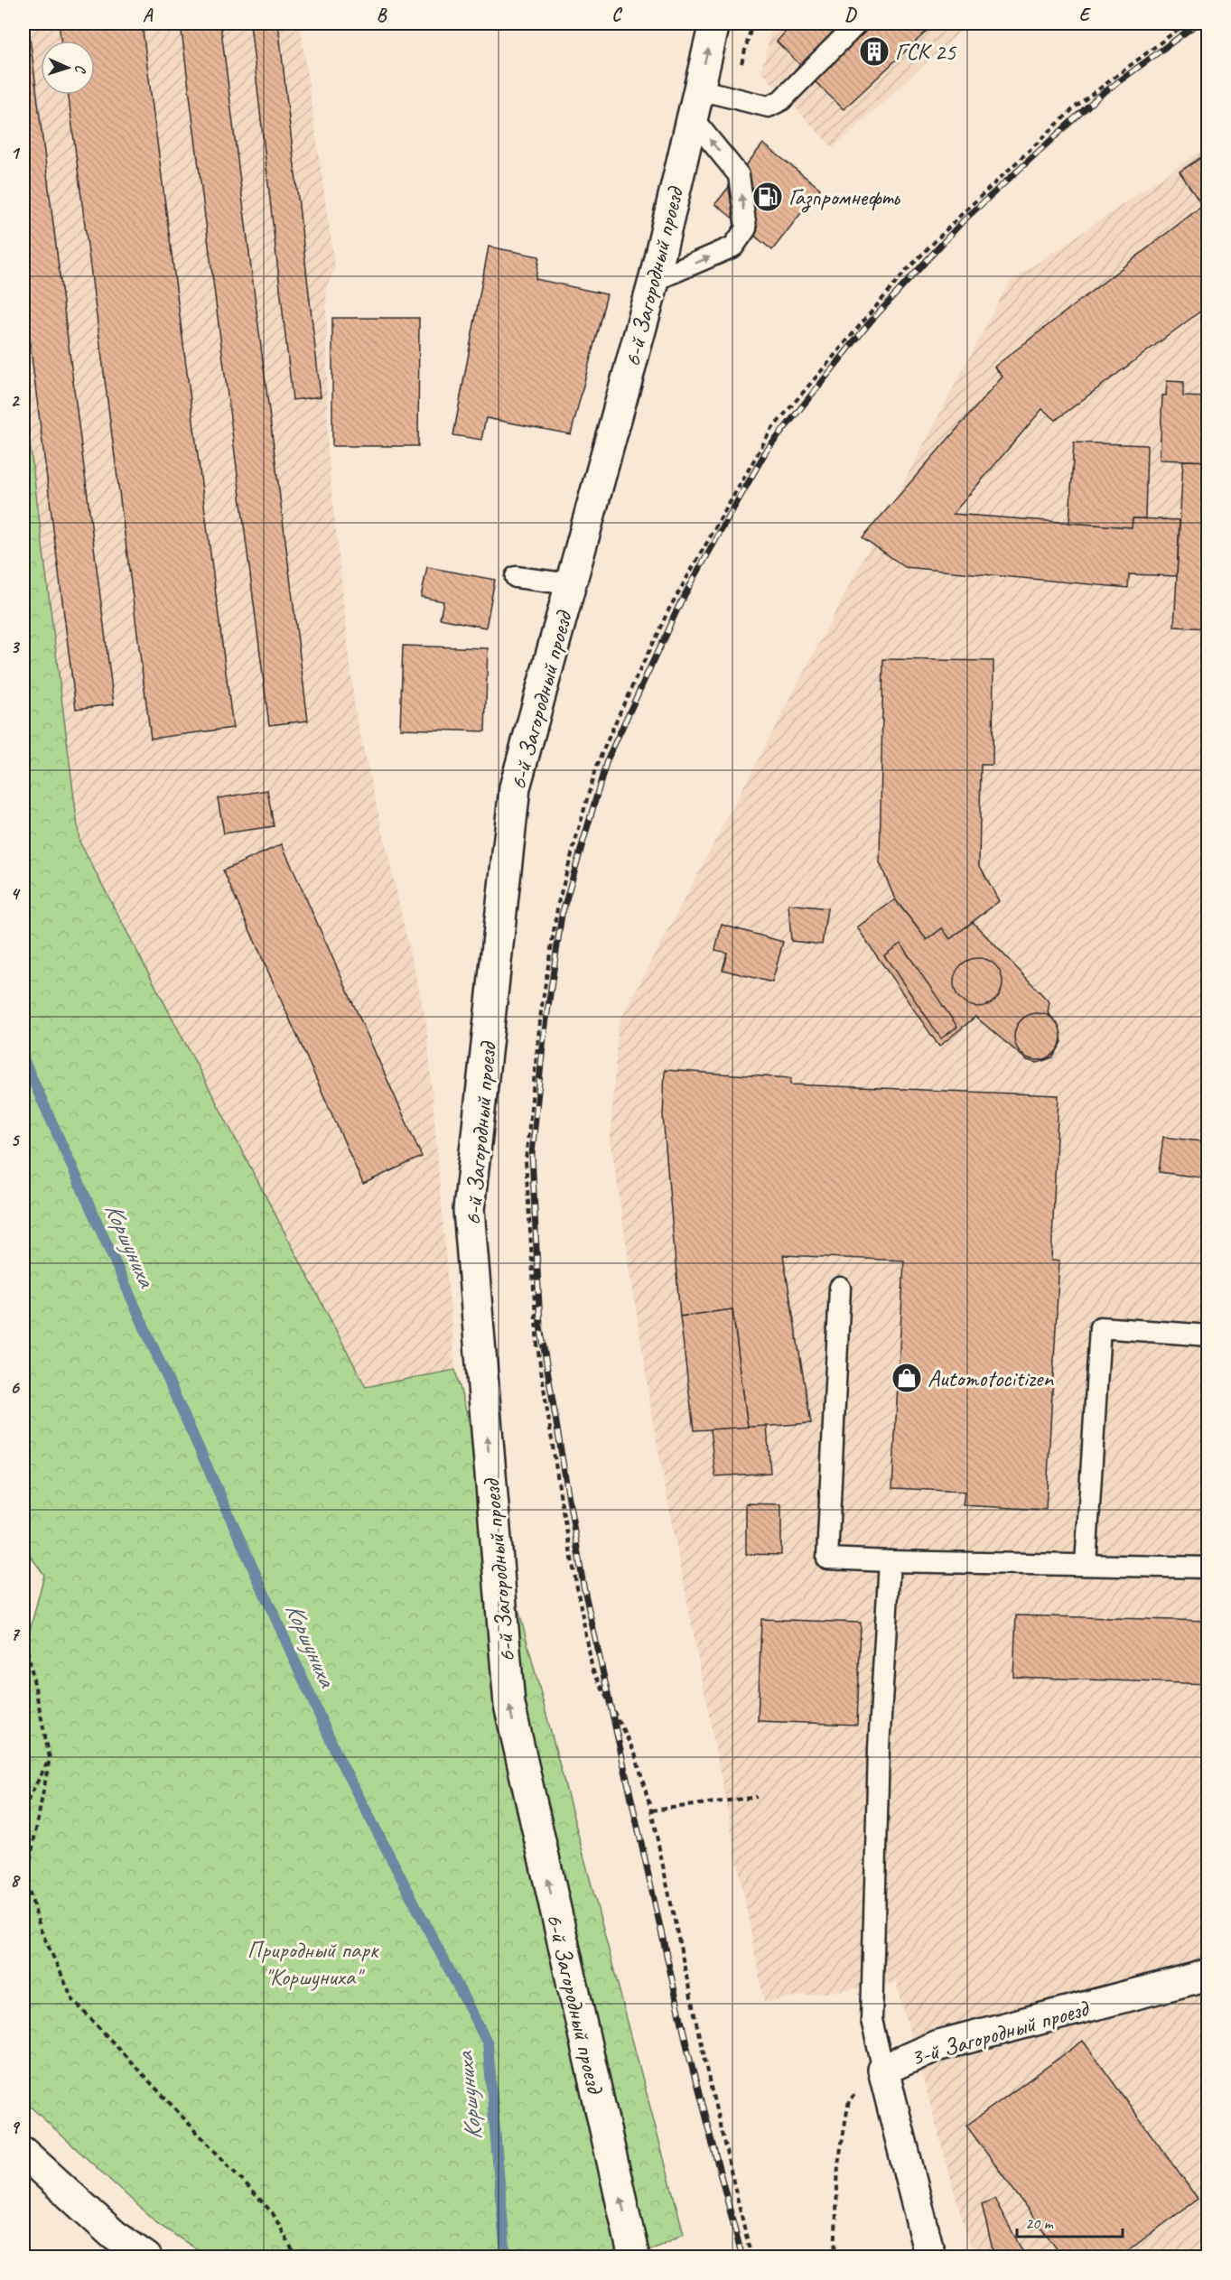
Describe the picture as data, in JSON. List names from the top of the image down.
{
  "streets": {
    "street": ["6-й Загородный проезд", "3-й Загородный проезд"]
  },
  "one_way": ["6-й Загородный проезд"],
  "water": ["Коршуниха"],
  "parks": ["Природный парк \"Коршуниха\""],
  "places": {
    "building": ["ГСК 25"],
    "fuel station": ["Газпромнефть"],
    "shop": ["Automotocitizen"]
  },
  "scale_bar": "20 m",
  "north": "right",
  "grid": {
    "columns": [
      "A",
      "B",
      "C",
      "D",
      "E"
    ],
    "rows": [
      "1",
      "2",
      "3",
      "4",
      "5",
      "6",
      "7",
      "8",
      "9"
    ]
  }
}
